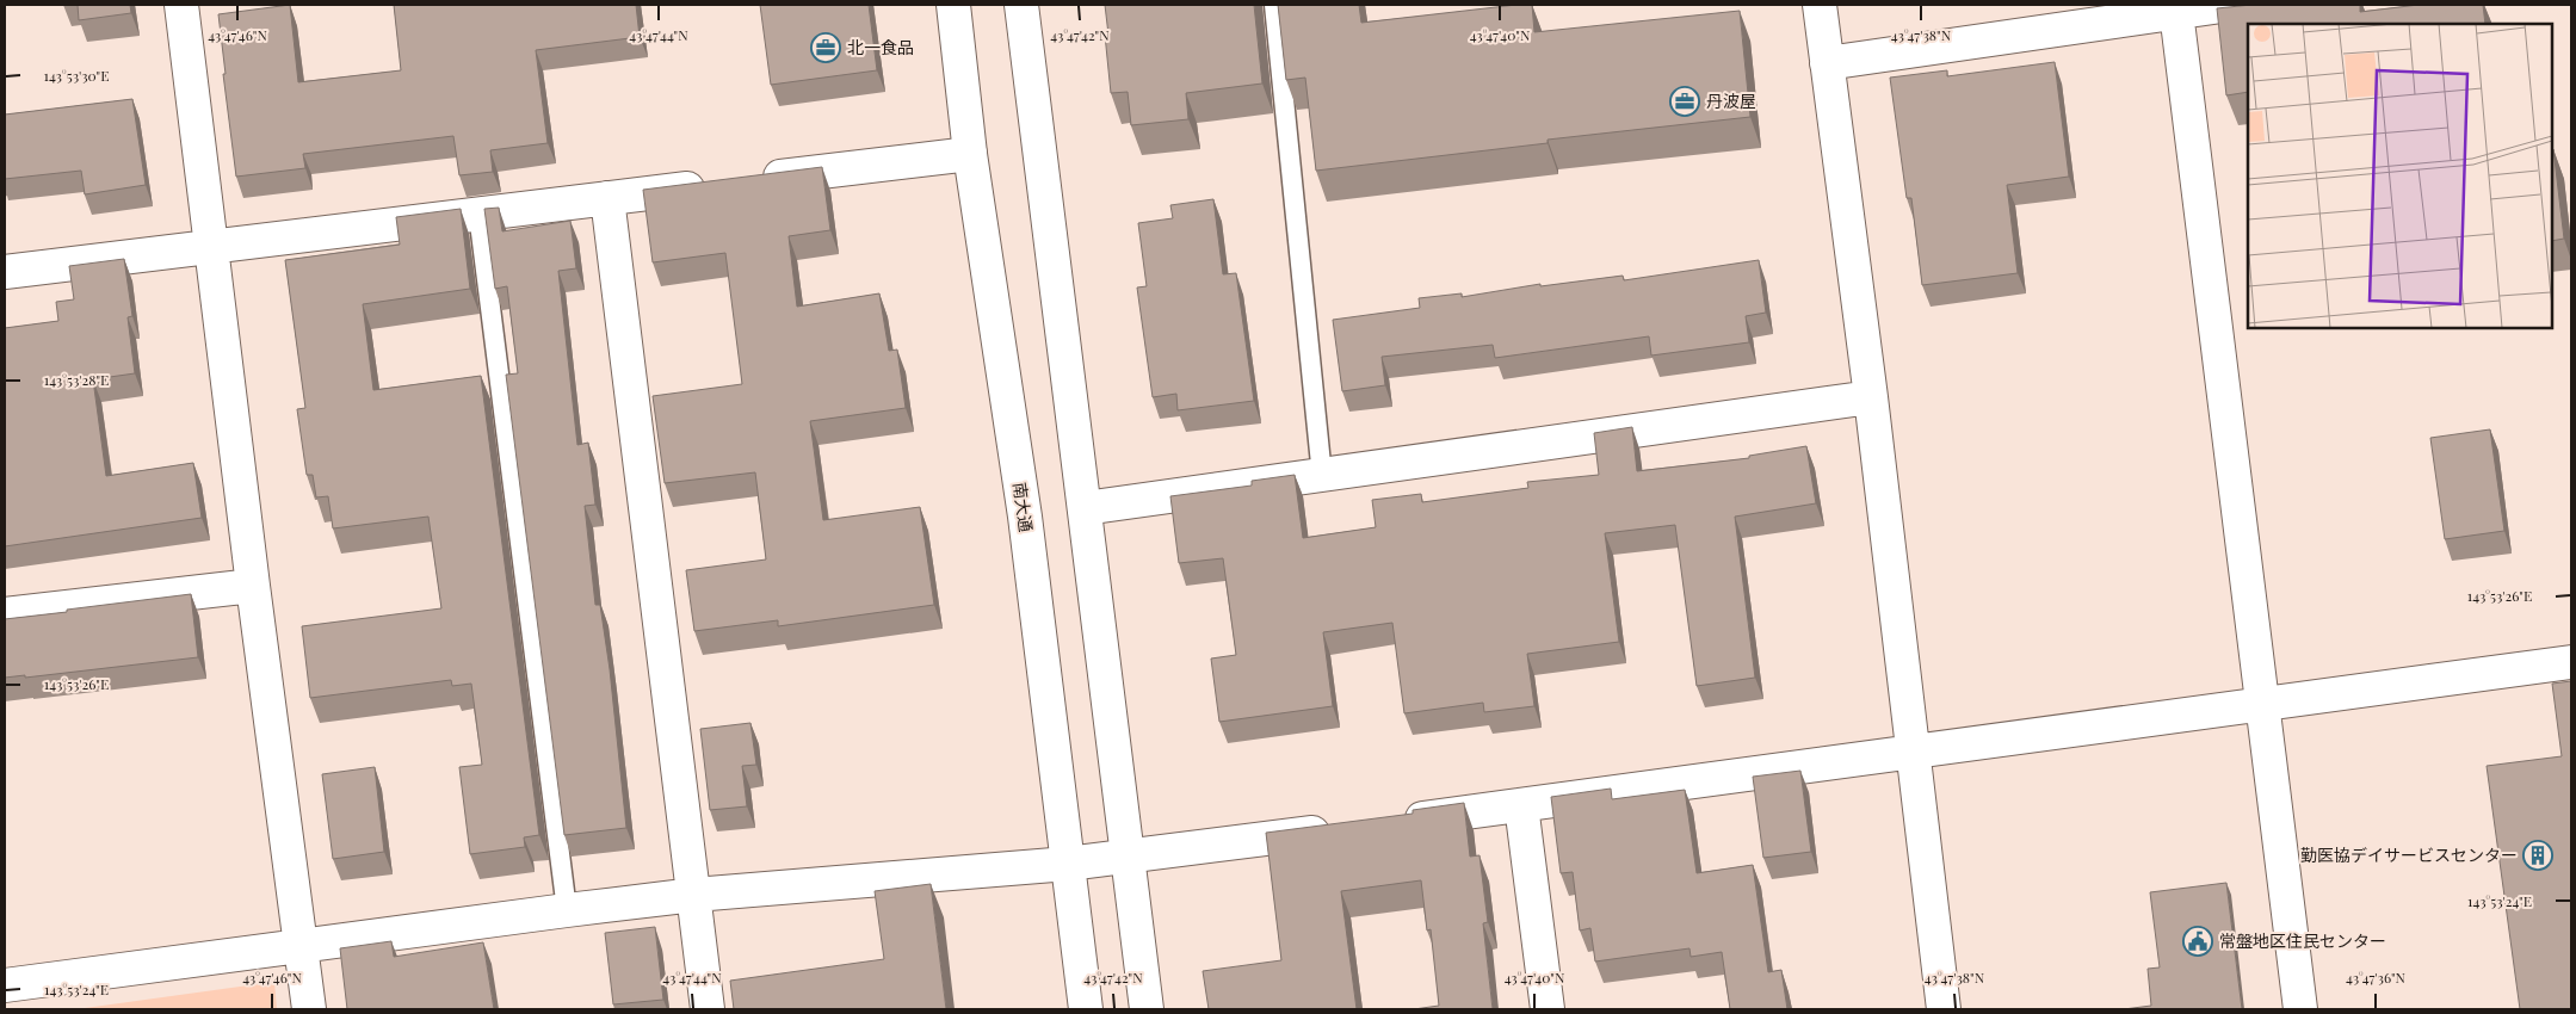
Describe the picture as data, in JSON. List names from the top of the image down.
{
  "streets": {
    "street": ["南大通"]
  },
  "places": {
    "office": ["北一食品", "丹波屋"],
    "building": ["勤医協デイサービスセンター"],
    "public building": ["常盤地区住民センター"]
  },
  "coordinates": [
    "43°47'46\"N",
    "43°47'44\"N",
    "43°47'42\"N",
    "43°47'40\"N",
    "43°47'38\"N",
    "143°53'30\"E",
    "143°53'28\"E",
    "143°53'26\"E",
    "143°53'24\"E",
    "43°47'36\"N"
  ]
}
